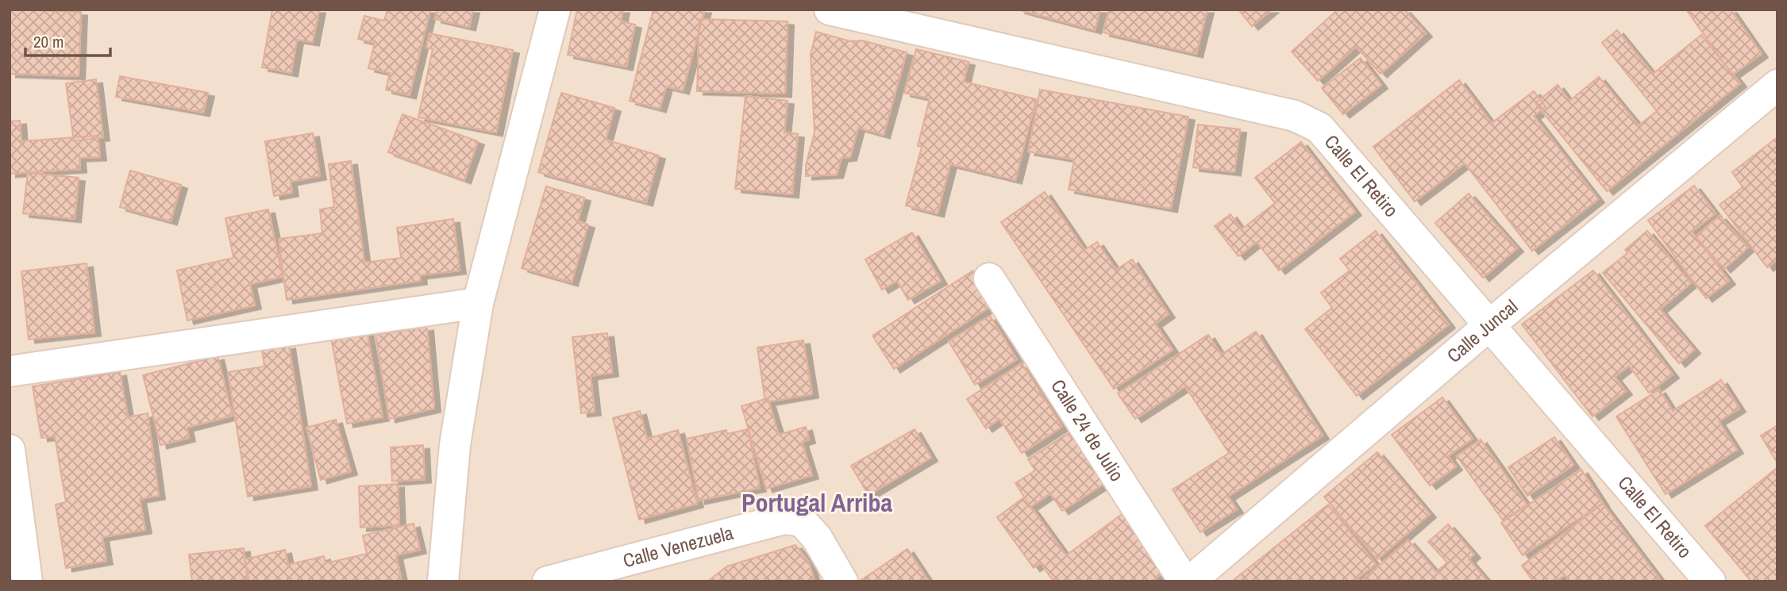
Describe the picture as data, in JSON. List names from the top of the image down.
{
  "streets": {
    "street": [
      "Calle El Retiro",
      "Calle Juncal",
      "Calle 24 de Julio",
      "Calle Venezuela"
    ]
  },
  "crossings": [
    ["Calle El Retiro", "Calle Juncal"]
  ],
  "districts": ["Portugal Arriba"],
  "scale_bar": "20 m"
}
